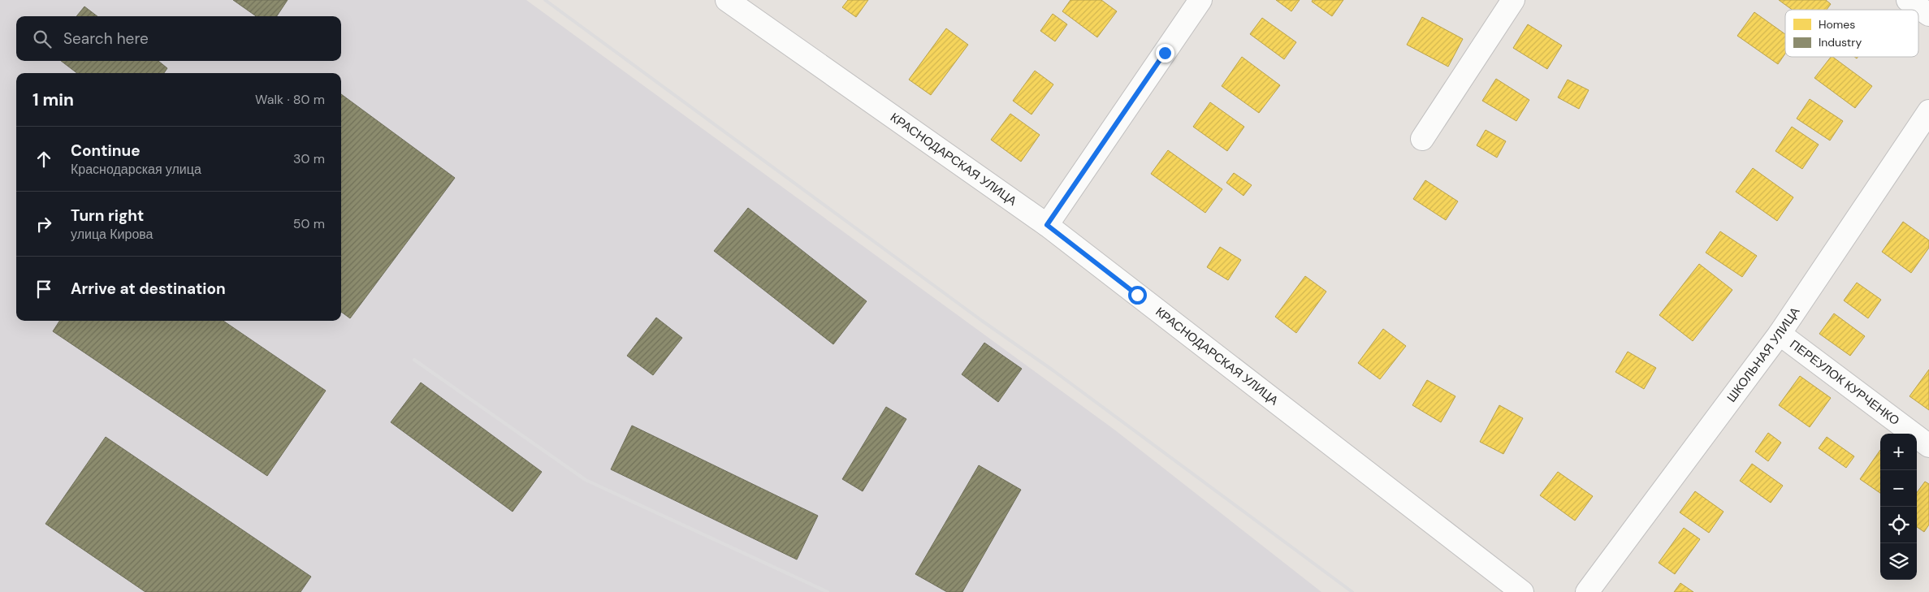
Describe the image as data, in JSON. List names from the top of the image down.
{
  "streets": {
    "street": ["КРАСНОДАРСКАЯ УЛИЦА", "ШКОЛЬНАЯ УЛИЦА", "ПЕРЕУЛОК КУРЧЕНКО"]
  },
  "crossings": [
    ["ШКОЛЬНАЯ УЛИЦА", "ПЕРЕУЛОК КУРЧЕНКО"]
  ],
  "legend": ["Homes", "Industry"],
  "page": {
    "search": "Search here",
    "heading": ["1 min", "Walk · 80 m"],
    "list": [
      ["Continue", "Краснодарская улица", "30 m"],
      ["Turn right", "улица Кирова", "50 m"],
      "Arrive at destination"
    ],
    "map_buttons": ["+", "−"]
  }
}
